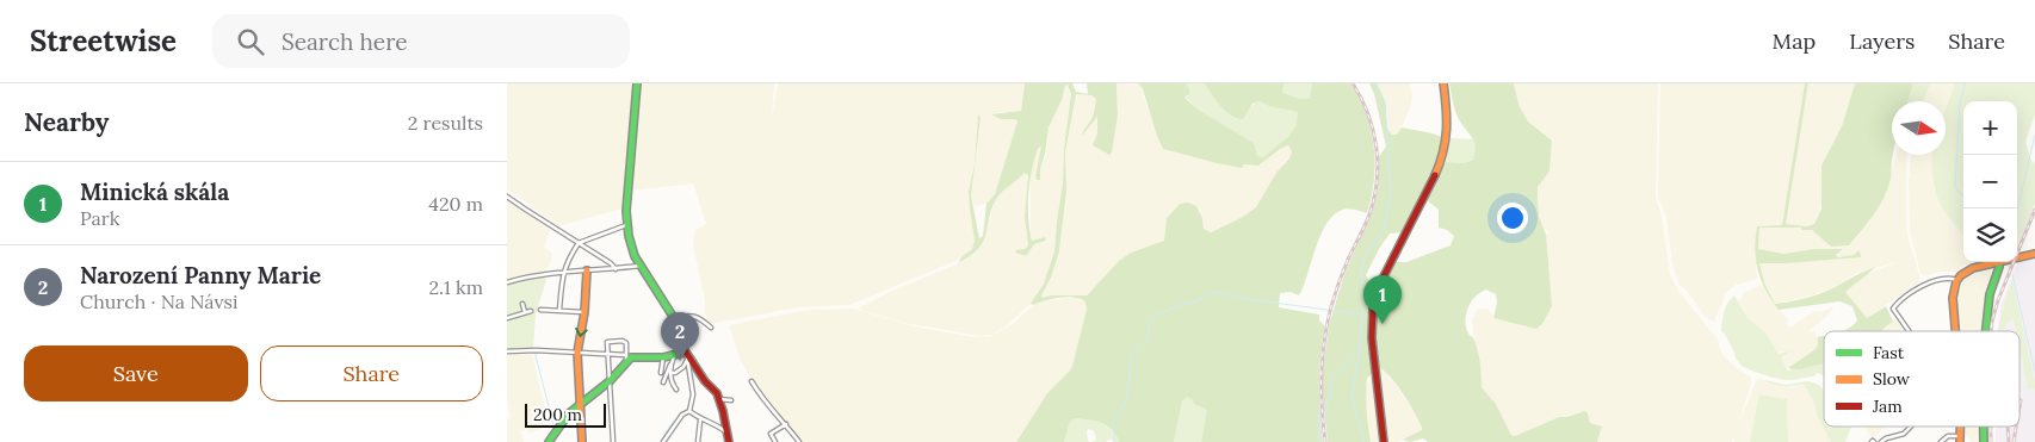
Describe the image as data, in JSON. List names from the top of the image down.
{
  "legend": ["Fast", "Slow", "Jam"],
  "scale_bar": "200 m",
  "north": "right",
  "page": {
    "header": "Streetwise",
    "search": "Search here",
    "nav": ["Map", "Layers", "Share"],
    "heading": ["Nearby", "2 results"],
    "map_buttons": ["+", "−"],
    "list": [
      {
        "mark": "1",
        "name": "Minická skála",
        "note": "Park",
        "value": "420 m"
      },
      {
        "mark": "2",
        "name": "Narození Panny Marie",
        "note": "Church · Na Návsi",
        "value": "2.1 km"
      }
    ],
    "pins": ["1", "2"],
    "buttons": ["Save", "Share"],
    "scale": "200 m"
  }
}
